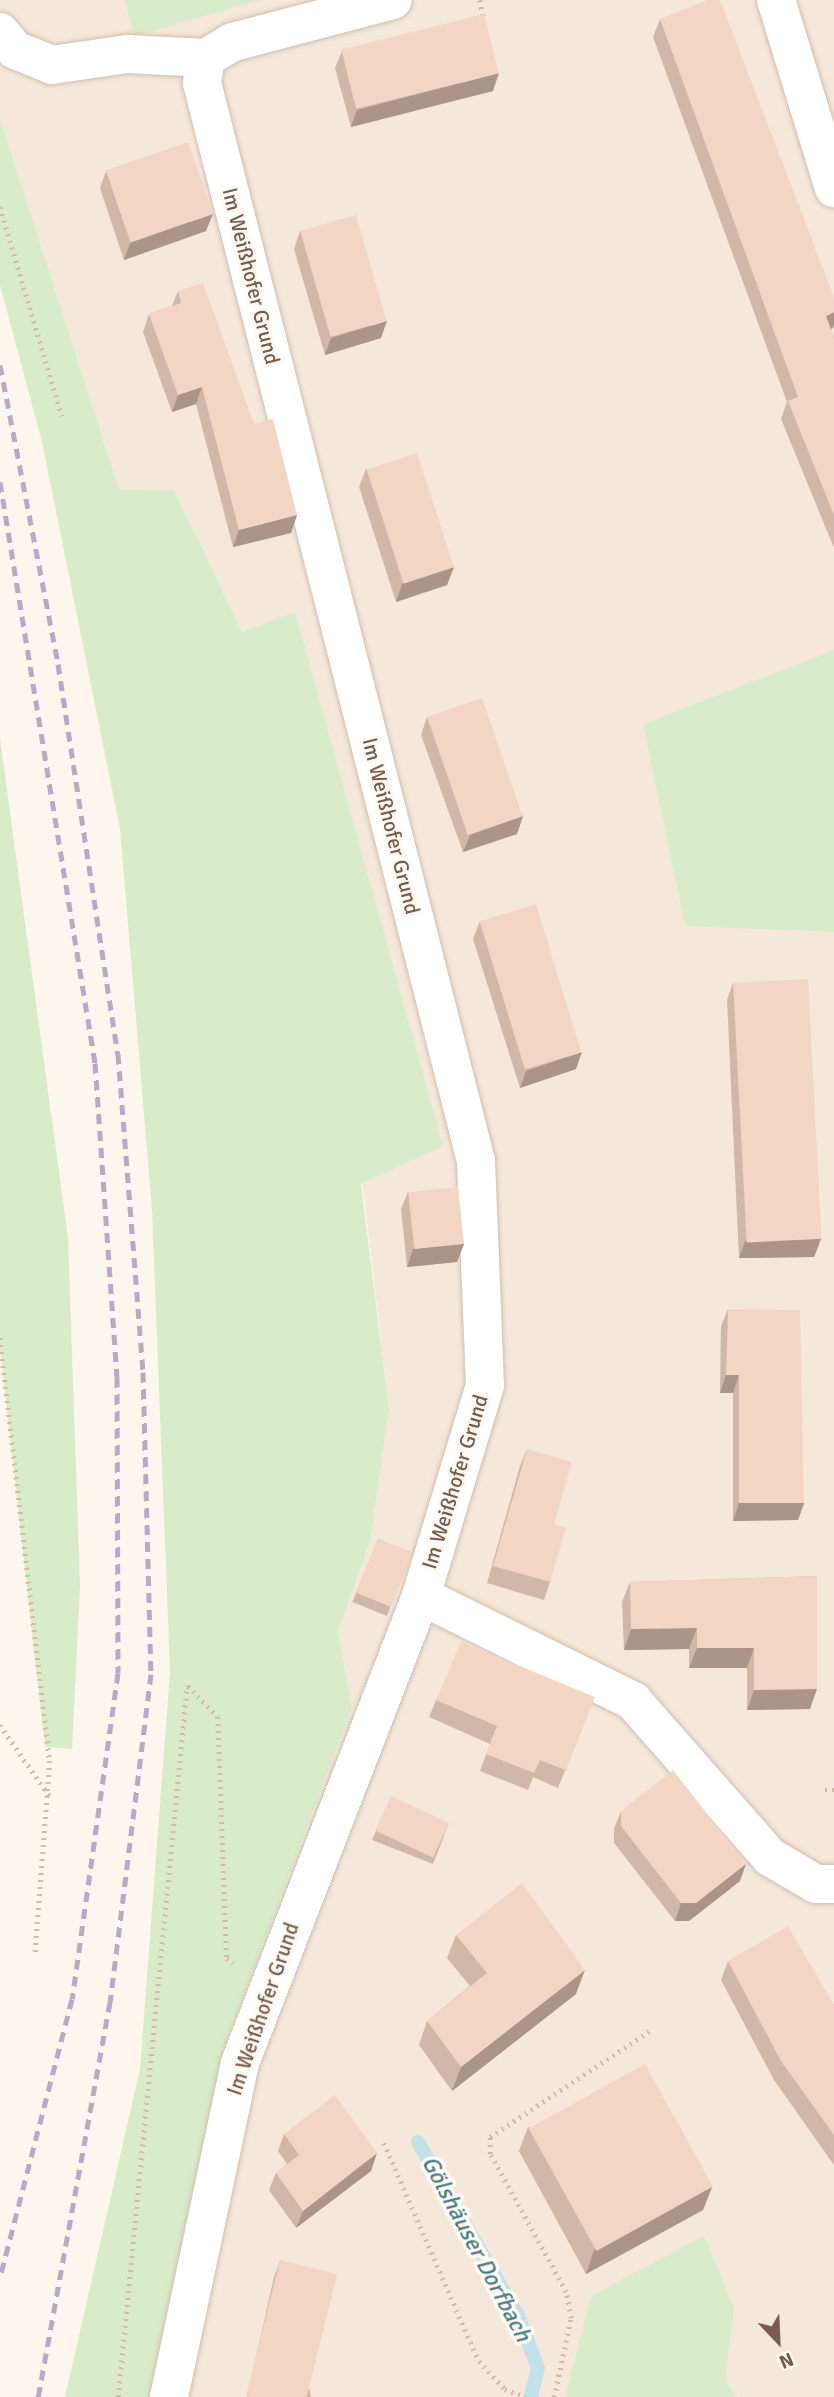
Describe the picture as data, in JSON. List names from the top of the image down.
{
  "streets": {
    "street": ["Im Weißhofer Grund"]
  },
  "water": ["Gölshäuser Dorfbach"],
  "north": "bottom right"
}
